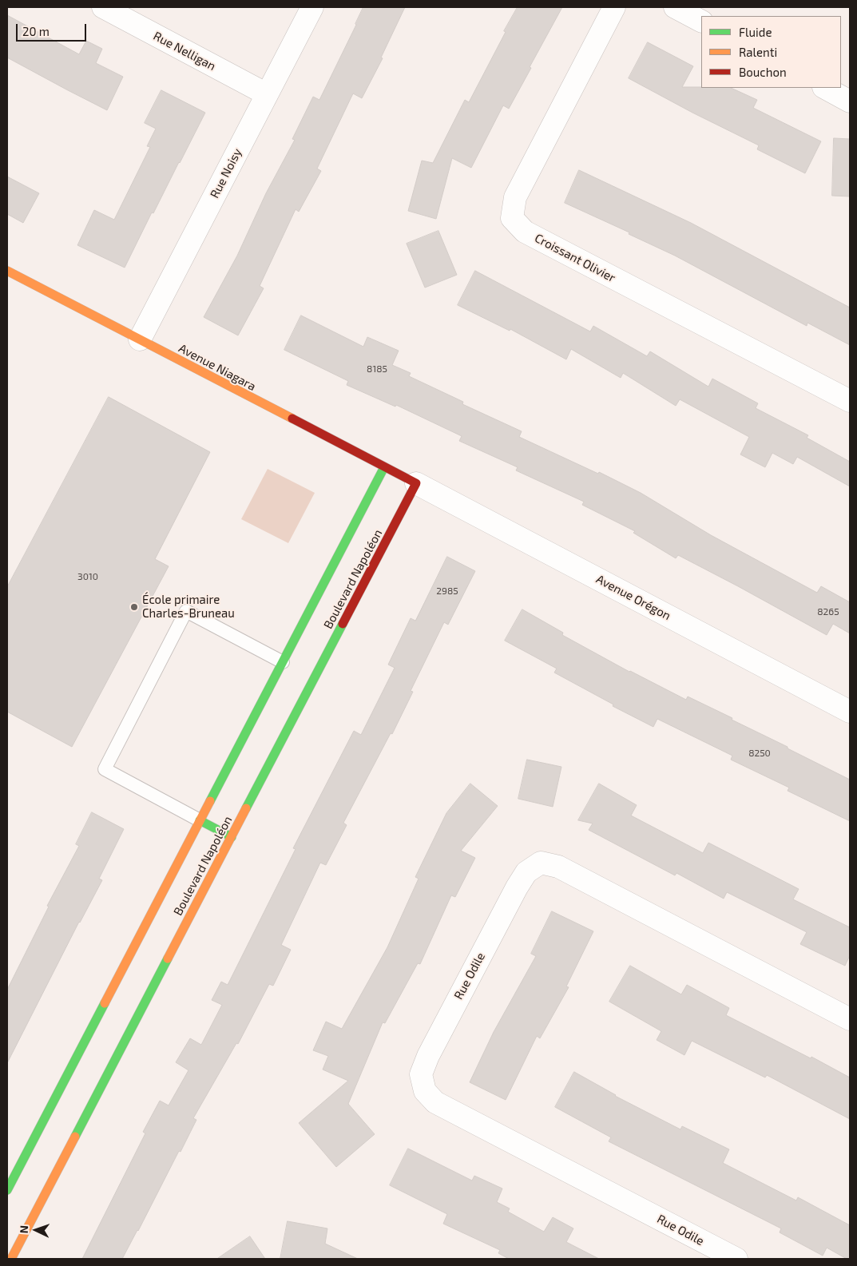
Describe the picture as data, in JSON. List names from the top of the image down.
{
  "streets": {
    "street": [
      "Rue Nelligan",
      "Rue Noisy",
      "Croissant Olivier",
      "Avenue Niagara",
      "Boulevard Napoléon",
      "Avenue Orégon",
      "Rue Odile"
    ]
  },
  "crossings": [
    ["Rue Nelligan", "Rue Noisy"],
    ["Rue Noisy", "Avenue Niagara"],
    ["Avenue Niagara", "Boulevard Napoléon"],
    ["Avenue Niagara", "Avenue Orégon"],
    ["Boulevard Napoléon", "Avenue Orégon"]
  ],
  "places": ["École primaire Charles-Bruneau"],
  "house_numbers": [
    "8185",
    "3010",
    "2985",
    "8265",
    "8250"
  ],
  "legend": ["Fluide", "Ralenti", "Bouchon"],
  "scale_bar": "20 m",
  "north": "left"
}
